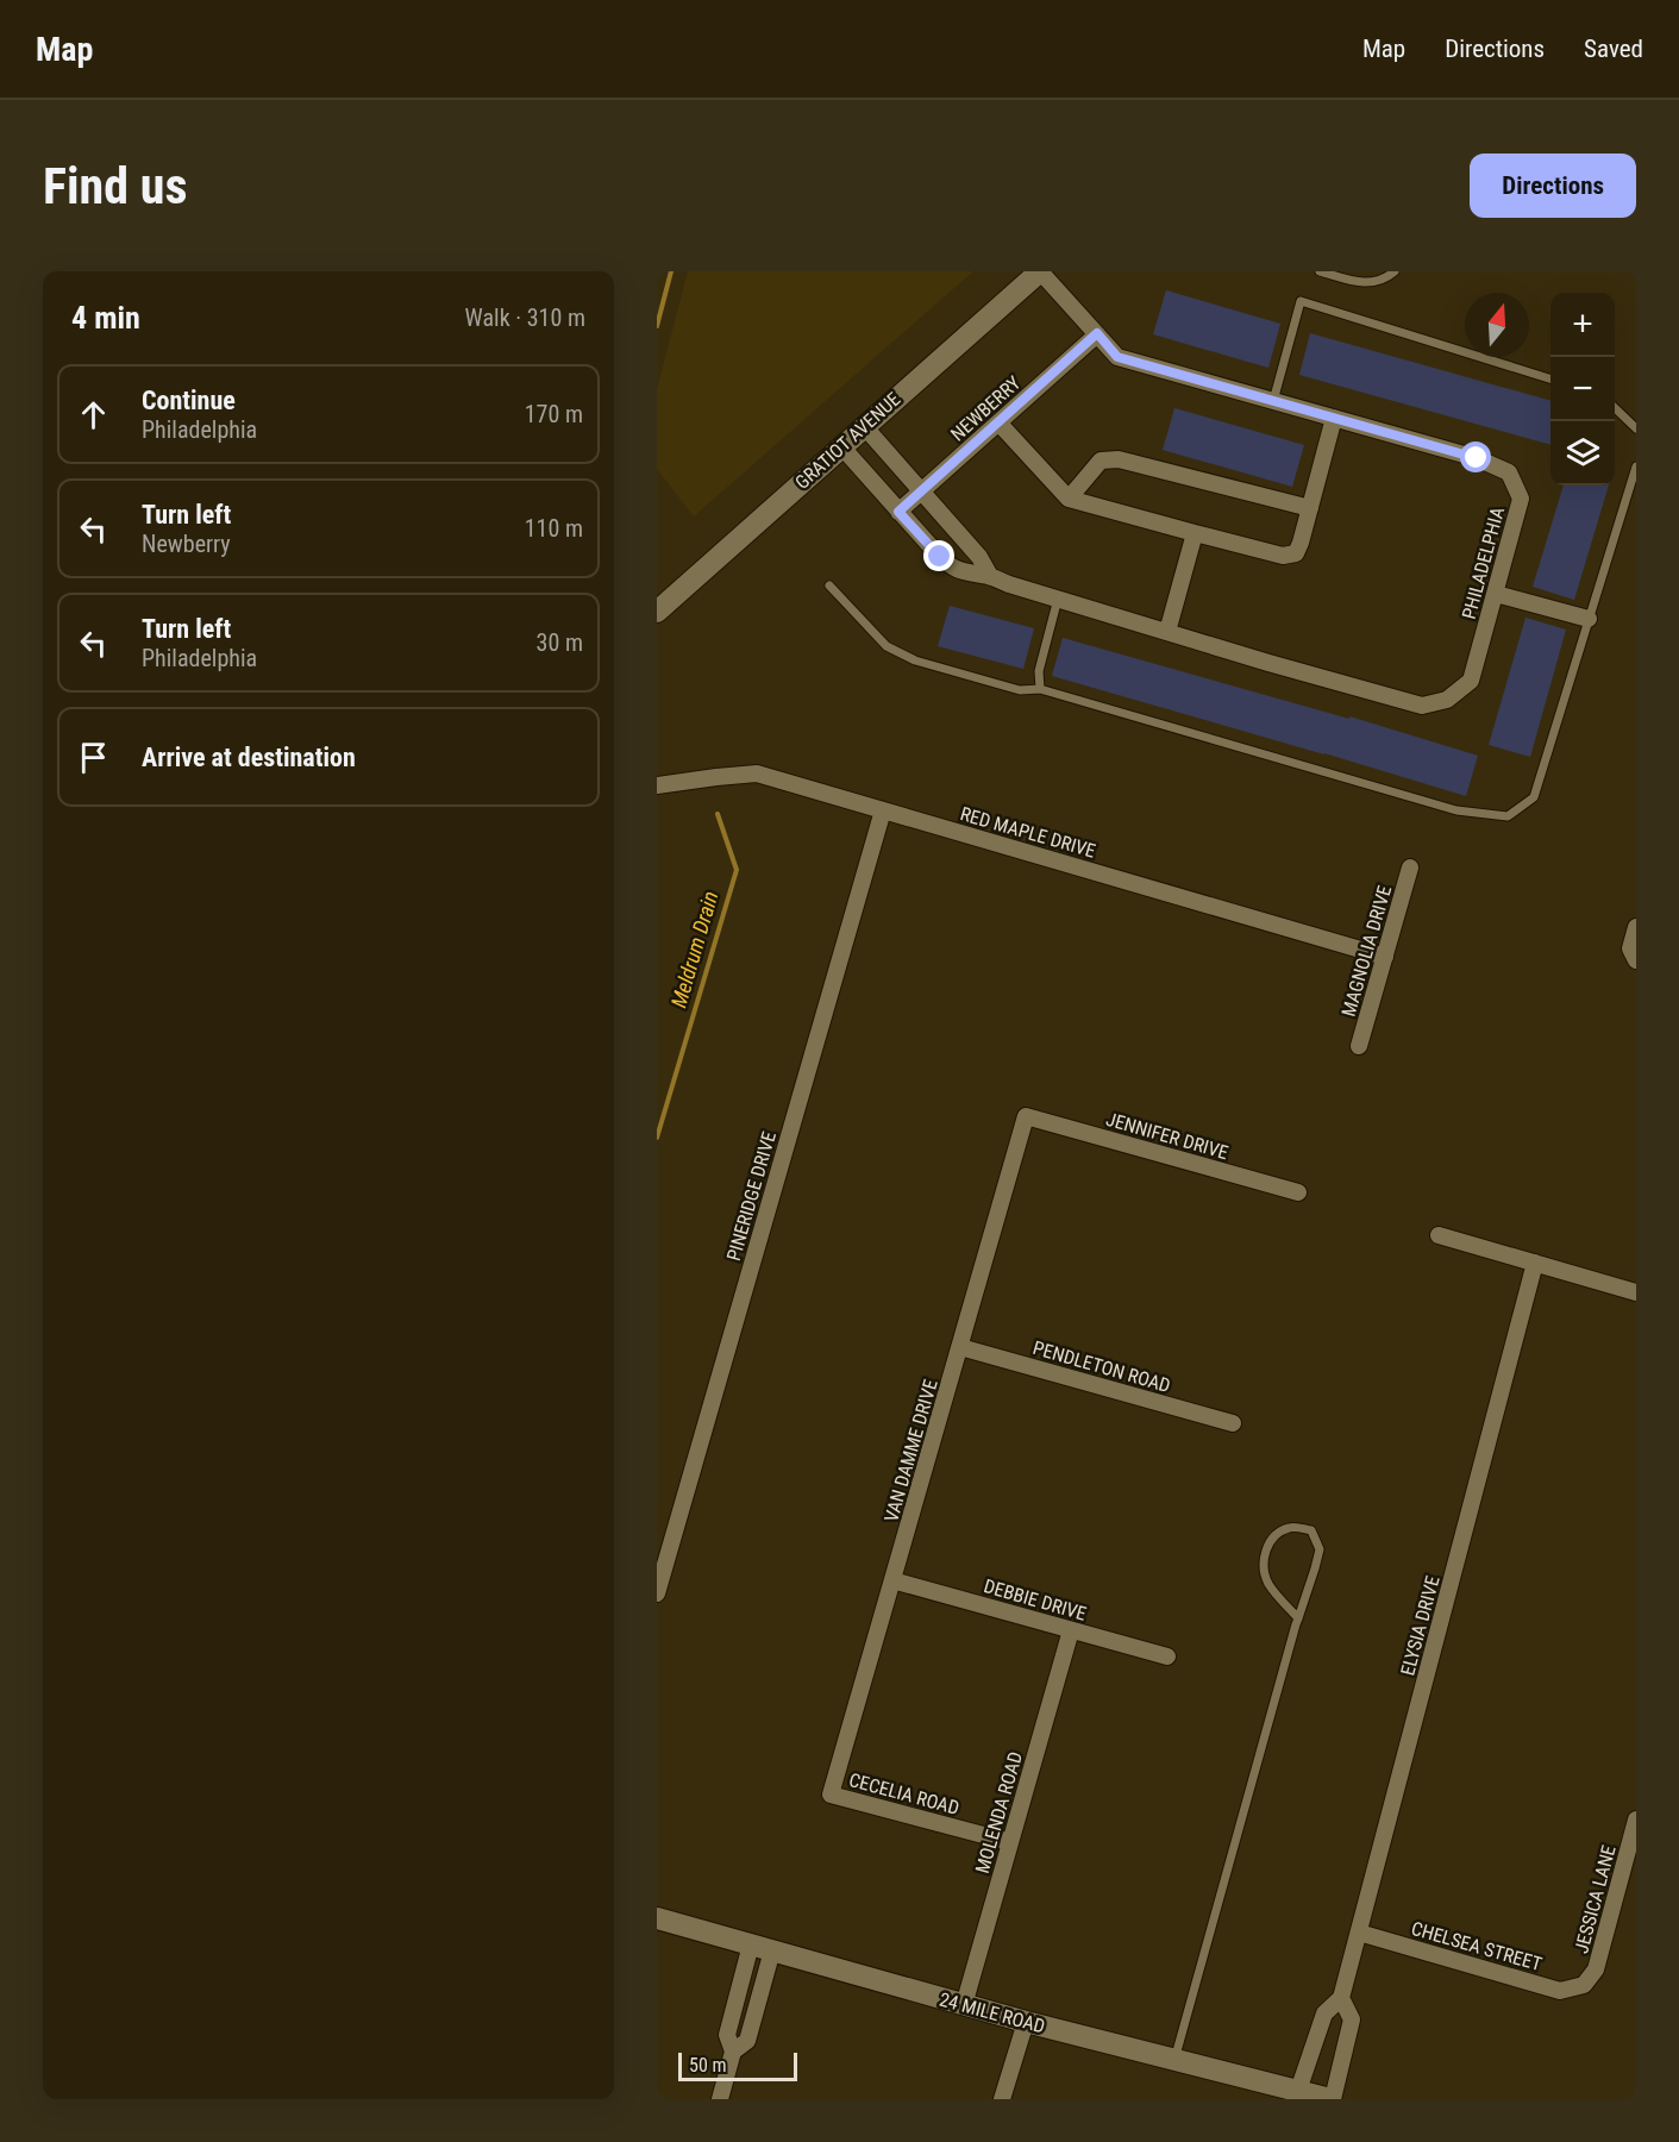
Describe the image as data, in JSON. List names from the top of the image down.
{
  "streets": {
    "street": [
      "NEWBERRY",
      "GRATIOT AVENUE",
      "PHILADELPHIA",
      "RED MAPLE DRIVE",
      "MAGNOLIA DRIVE",
      "JENNIFER DRIVE",
      "PINERIDGE DRIVE",
      "PENDLETON ROAD",
      "VAN DAMME DRIVE",
      "DEBBIE DRIVE",
      "ELYSIA DRIVE",
      "CECELIA ROAD",
      "MOLENDA ROAD",
      "JESSICA LANE",
      "CHELSEA STREET",
      "24 MILE ROAD"
    ]
  },
  "crossings": [
    ["NEWBERRY", "PHILADELPHIA"],
    ["GRATIOT AVENUE", "PHILADELPHIA"],
    ["RED MAPLE DRIVE", "MAGNOLIA DRIVE"],
    ["RED MAPLE DRIVE", "PINERIDGE DRIVE"],
    ["JENNIFER DRIVE", "VAN DAMME DRIVE"],
    ["PENDLETON ROAD", "VAN DAMME DRIVE"],
    ["VAN DAMME DRIVE", "DEBBIE DRIVE"],
    ["VAN DAMME DRIVE", "CECELIA ROAD"],
    ["DEBBIE DRIVE", "MOLENDA ROAD"],
    ["ELYSIA DRIVE", "CHELSEA STREET"],
    ["ELYSIA DRIVE", "24 MILE ROAD"],
    ["CECELIA ROAD", "MOLENDA ROAD"],
    ["MOLENDA ROAD", "24 MILE ROAD"],
    ["JESSICA LANE", "CHELSEA STREET"]
  ],
  "water": ["Meldrum Drain"],
  "scale_bar": "50 m",
  "north": "top",
  "page": {
    "header": "Map",
    "nav": ["Map", "Directions", "Saved"],
    "buttons": "Directions",
    "title": "Find us",
    "heading": ["4 min", "Walk · 310 m"],
    "map_buttons": ["+", "−"],
    "list": [
      ["Continue", "Philadelphia", "170 m"],
      ["Turn left", "Newberry", "110 m"],
      ["Turn left", "Philadelphia", "30 m"],
      "Arrive at destination"
    ],
    "scale": "50 m"
  }
}
